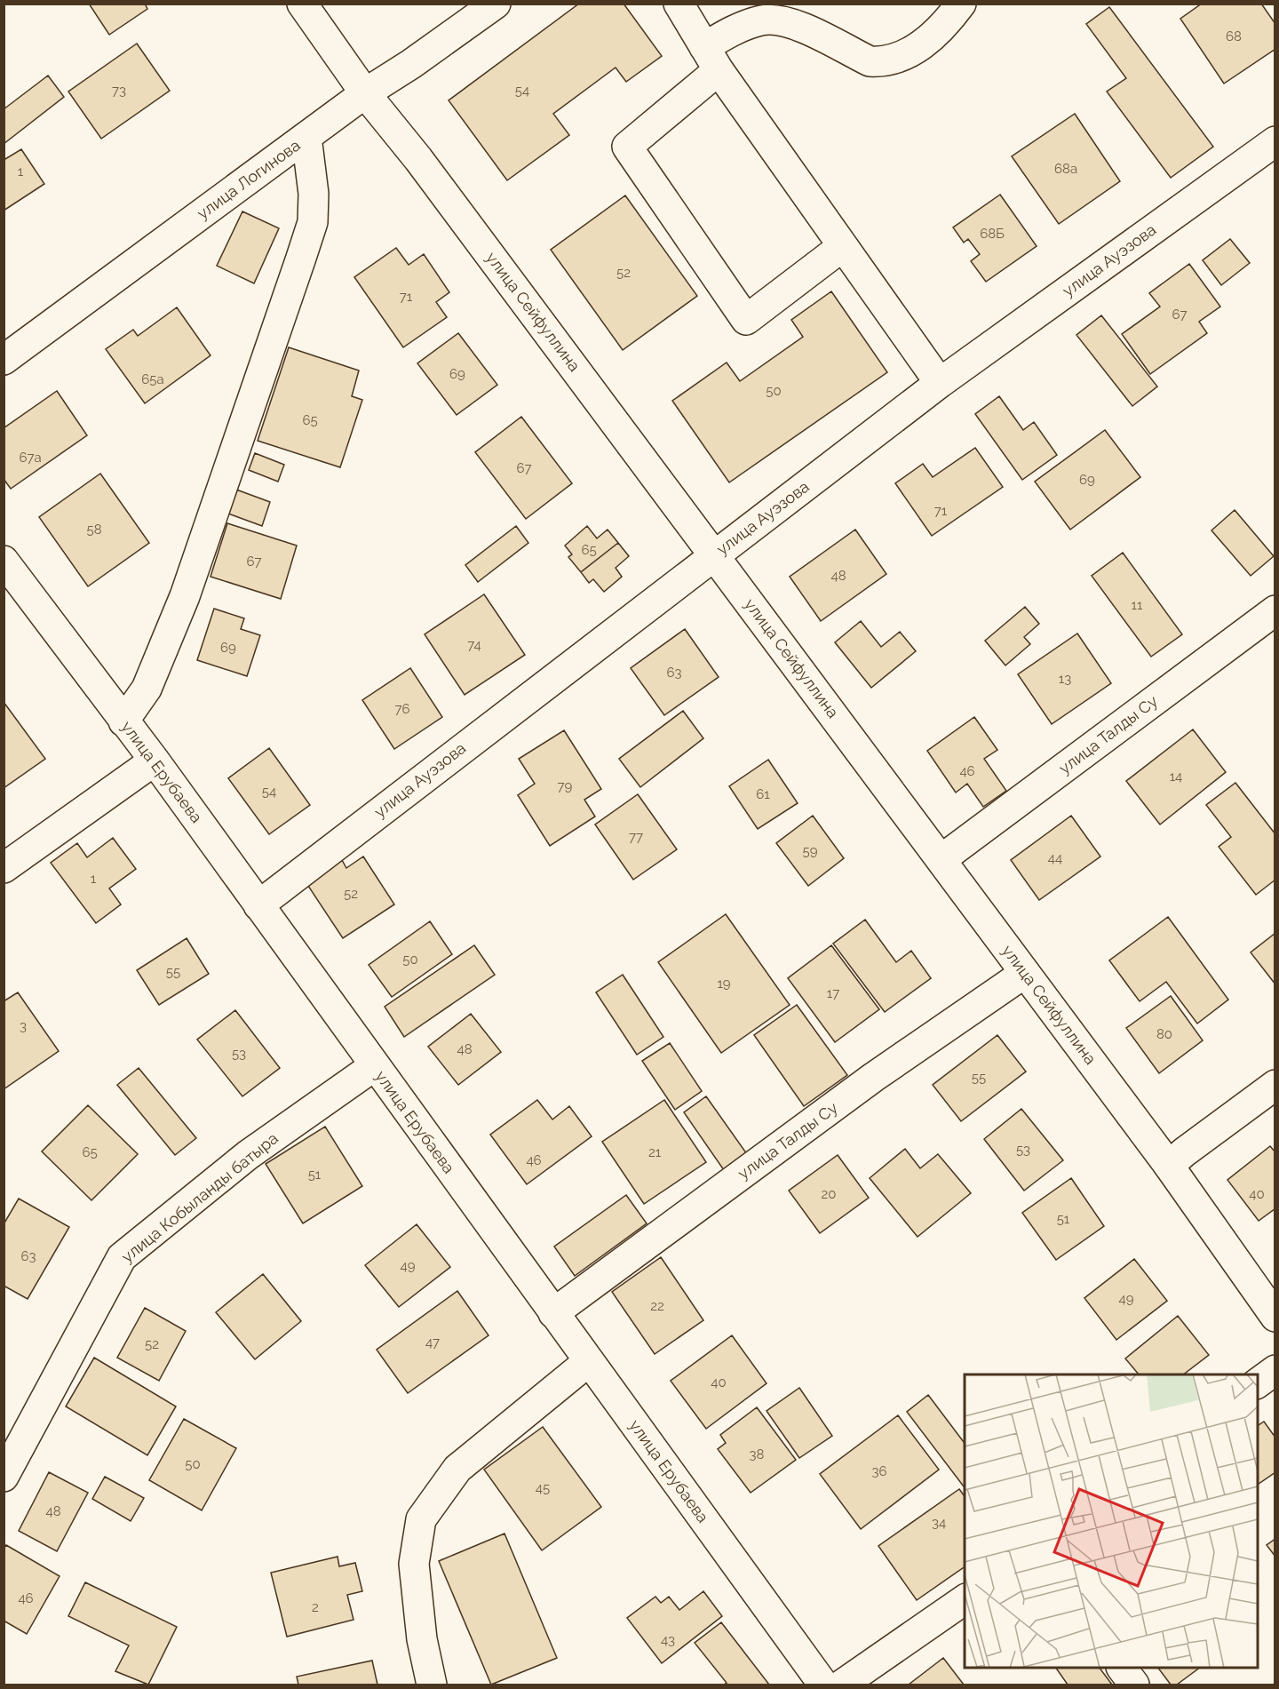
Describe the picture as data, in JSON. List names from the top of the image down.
{
  "streets": {
    "street": [
      "улица Логинова",
      "улица Ауэзова",
      "улица Сейфуллина",
      "улица Талды Су",
      "улица Ерубаева",
      "улица Кобыланды батыра"
    ]
  },
  "crossings": [
    ["улица Логинова", "улица Сейфуллина"],
    ["улица Ауэзова", "улица Сейфуллина"],
    ["улица Ауэзова", "улица Ерубаева"],
    ["улица Сейфуллина", "улица Талды Су"],
    ["улица Талды Су", "улица Ерубаева"],
    ["улица Ерубаева", "улица Кобыланды батыра"]
  ],
  "house_numbers": [
    "68",
    "73",
    "54",
    "68а",
    "1",
    "68Б",
    "52",
    "71",
    "67",
    "69",
    "65а",
    "50",
    "65",
    "67а",
    "67",
    "69",
    "71",
    "58",
    "65",
    "67",
    "48",
    "11",
    "74",
    "69",
    "63",
    "13",
    "76",
    "46",
    "14",
    "79",
    "54",
    "61",
    "77",
    "59",
    "44",
    "1",
    "52",
    "50",
    "55",
    "19",
    "17",
    "3",
    "80",
    "48",
    "53",
    "55",
    "53",
    "65",
    "21",
    "46",
    "51",
    "20",
    "40",
    "51",
    "63",
    "49",
    "49",
    "22",
    "47",
    "52",
    "40",
    "38",
    "50",
    "36",
    "45",
    "48",
    "34",
    "46",
    "2",
    "43"
  ]
}
